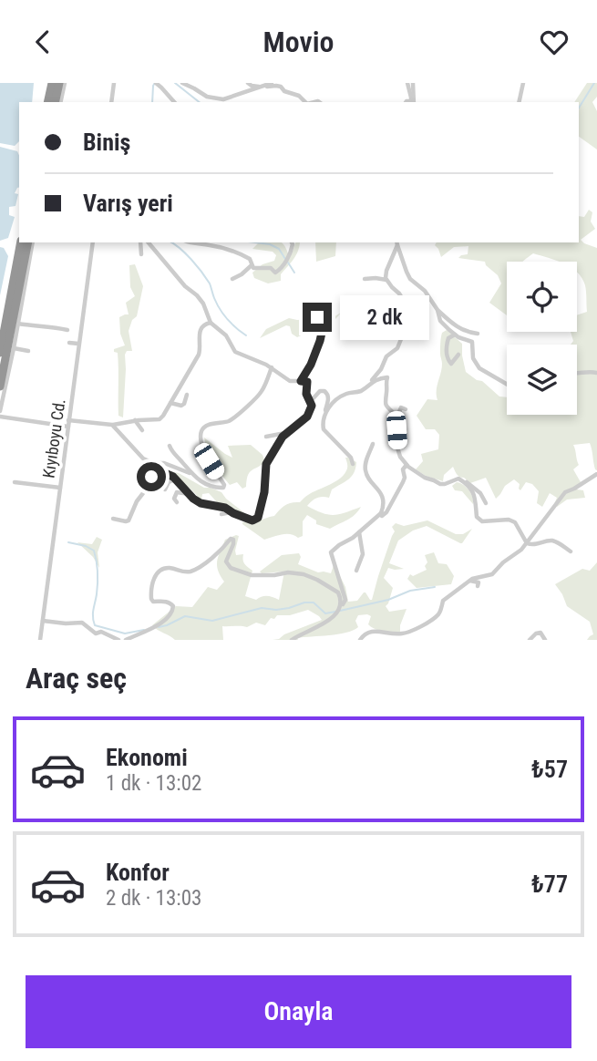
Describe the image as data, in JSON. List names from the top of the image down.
{
  "streets": {
    "street": ["Kıyıboyu Cd."]
  },
  "page": {
    "header": "Movio",
    "banner": ["Biniş", "Varış yeri"],
    "bubble": "2 dk",
    "heading": "Araç seç",
    "list": [
      {
        "name": "Ekonomi",
        "note": "1 dk · 13:02",
        "value": "₺57"
      },
      {
        "name": "Konfor",
        "note": "2 dk · 13:03",
        "value": "₺77"
      }
    ],
    "buttons": "Onayla"
  }
}
